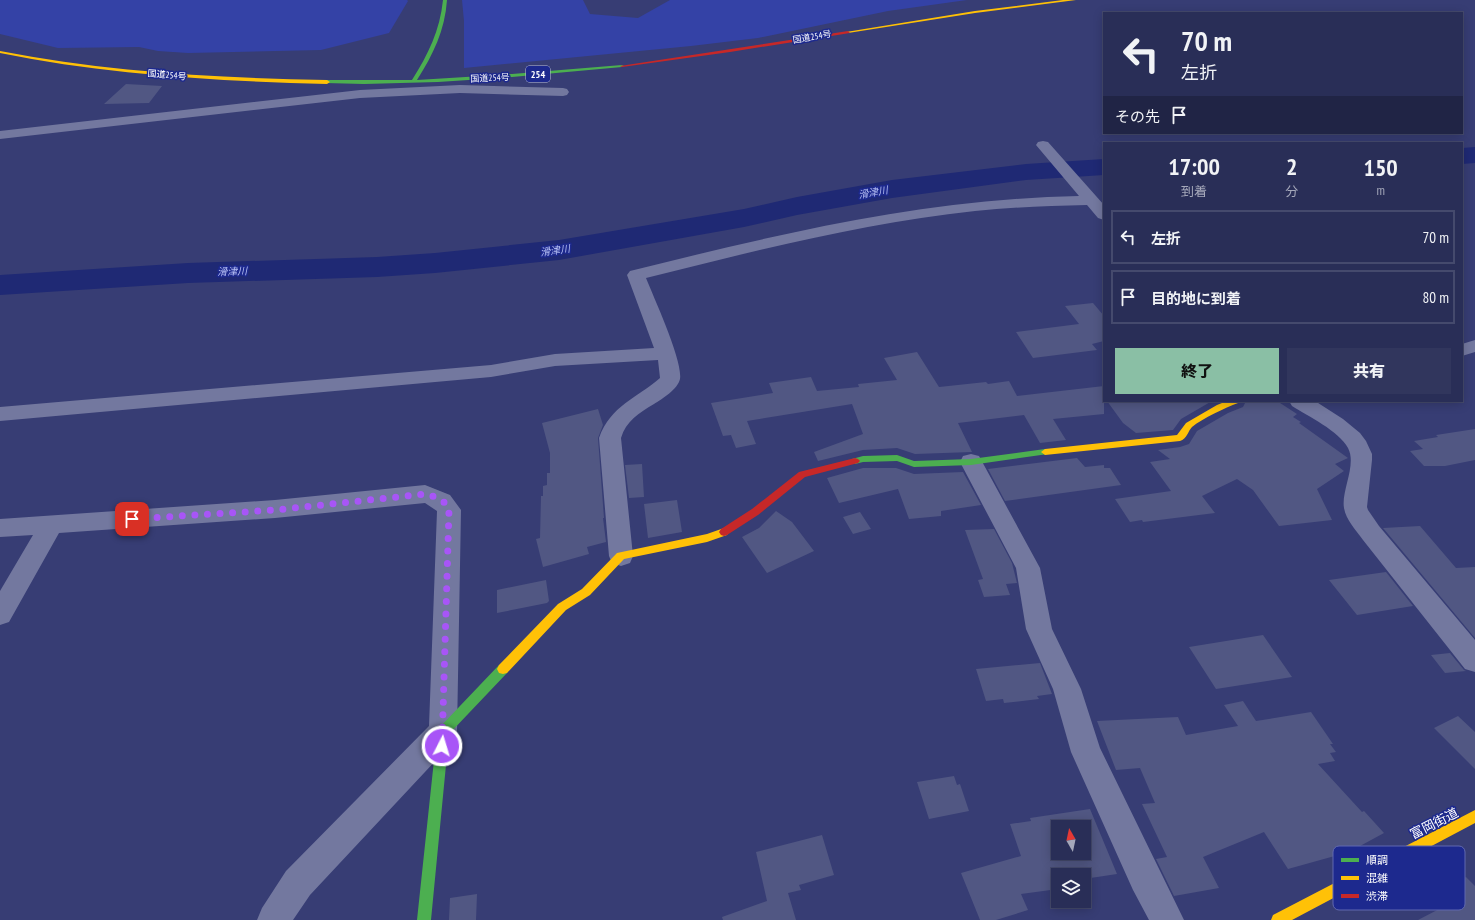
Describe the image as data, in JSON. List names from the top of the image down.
{
  "streets": {
    "main road": ["国道254号", "254", "富岡街道"]
  },
  "water": ["滑津川"],
  "legend": ["順調", "混雑", "渋滞"],
  "north": "top",
  "page": {
    "turn": ["70 m", "左折"],
    "then": "その先",
    "eta": [
      "17:00",
      "到着",
      "2",
      "分",
      "150",
      "m"
    ],
    "list": [
      {
        "name": "左折",
        "value": "70 m"
      },
      {
        "name": "目的地に到着",
        "value": "80 m"
      }
    ],
    "buttons": ["終了", "共有"]
  }
}
